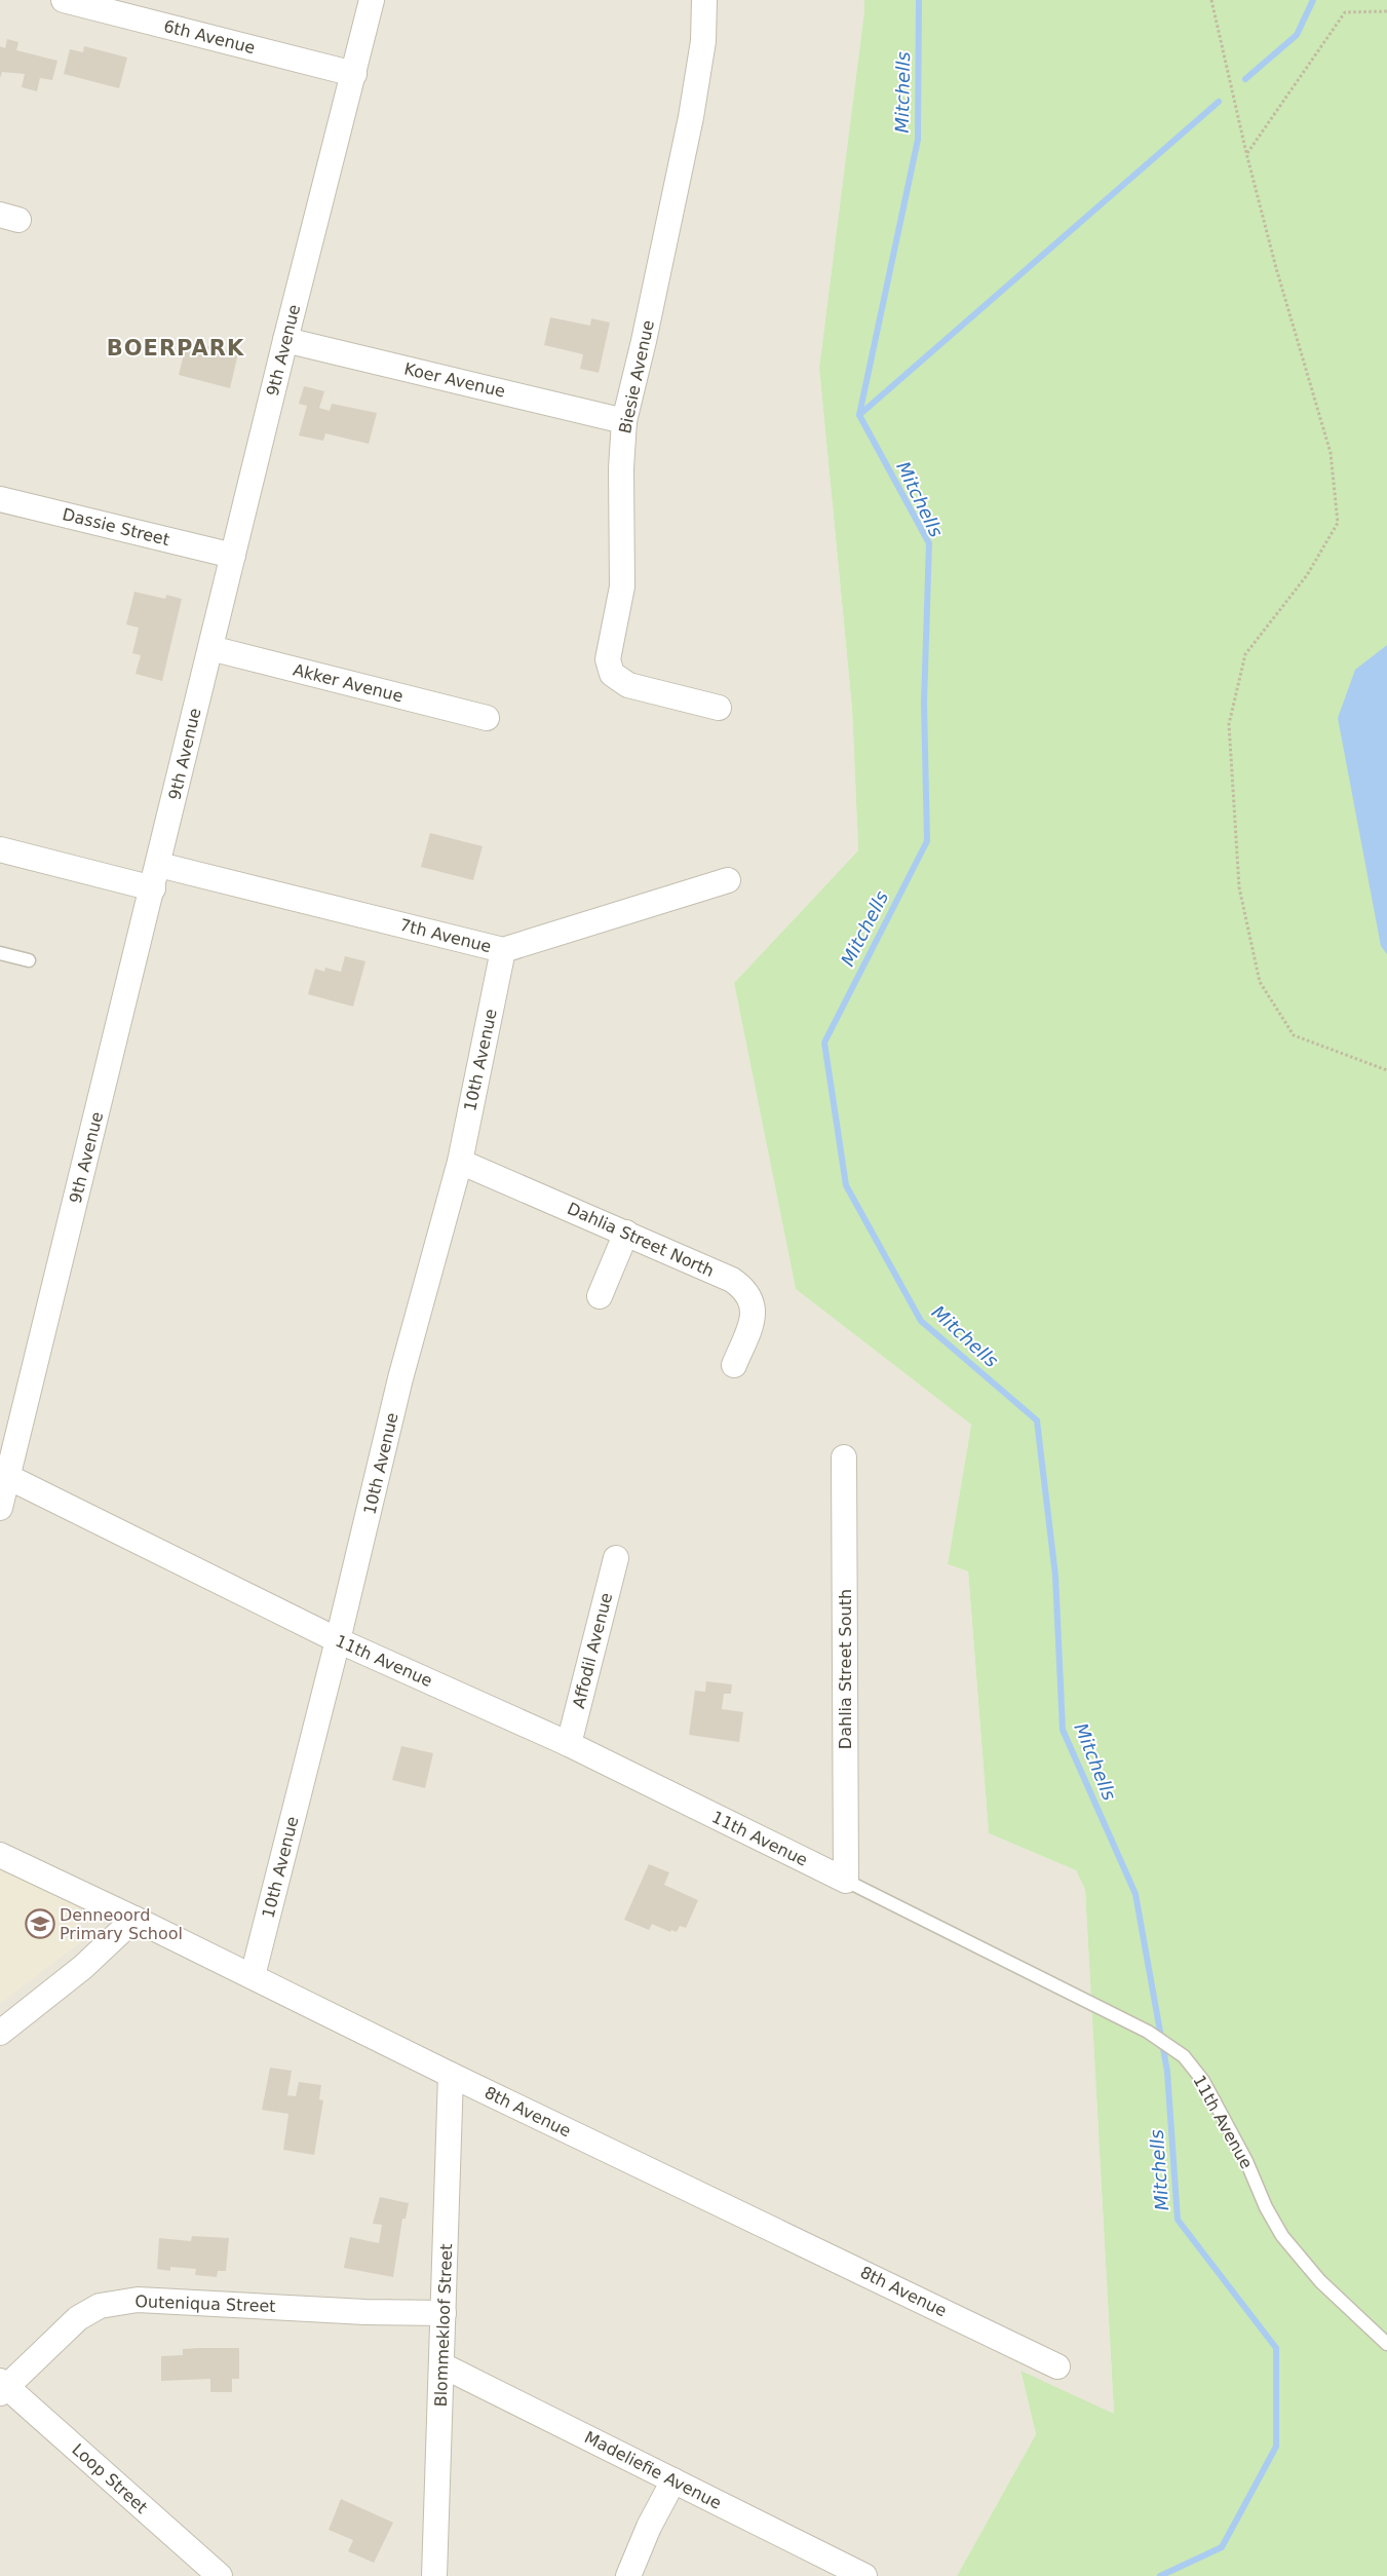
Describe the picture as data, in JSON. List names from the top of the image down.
{
  "streets": {
    "street": [
      "6th Avenue",
      "9th Avenue",
      "Biesie Avenue",
      "Koer Avenue",
      "Dassie Street",
      "Akker Avenue",
      "7th Avenue",
      "10th Avenue",
      "Dahlia Street North",
      "Affodil Avenue",
      "11th Avenue",
      "Dahlia Street South",
      "8th Avenue",
      "Outeniqua Street",
      "Blommekloof Street",
      "Madeliefie Avenue",
      "Loop Street"
    ]
  },
  "crossings": [
    ["6th Avenue", "9th Avenue"],
    ["9th Avenue", "Koer Avenue"],
    ["9th Avenue", "Dassie Street"],
    ["9th Avenue", "Akker Avenue"],
    ["9th Avenue", "7th Avenue"],
    ["9th Avenue", "11th Avenue"],
    ["Biesie Avenue", "Koer Avenue"],
    ["7th Avenue", "10th Avenue"],
    ["10th Avenue", "Dahlia Street North"],
    ["10th Avenue", "11th Avenue"],
    ["10th Avenue", "8th Avenue"],
    ["Affodil Avenue", "11th Avenue"],
    ["11th Avenue", "Dahlia Street South"],
    ["8th Avenue", "Blommekloof Street"],
    ["Outeniqua Street", "Blommekloof Street"],
    ["Outeniqua Street", "Loop Street"],
    ["Blommekloof Street", "Madeliefie Avenue"]
  ],
  "districts": ["BOERPARK"],
  "water": ["Mitchells"],
  "places": {
    "school or university": ["Denneoord Primary School"]
  }
}
